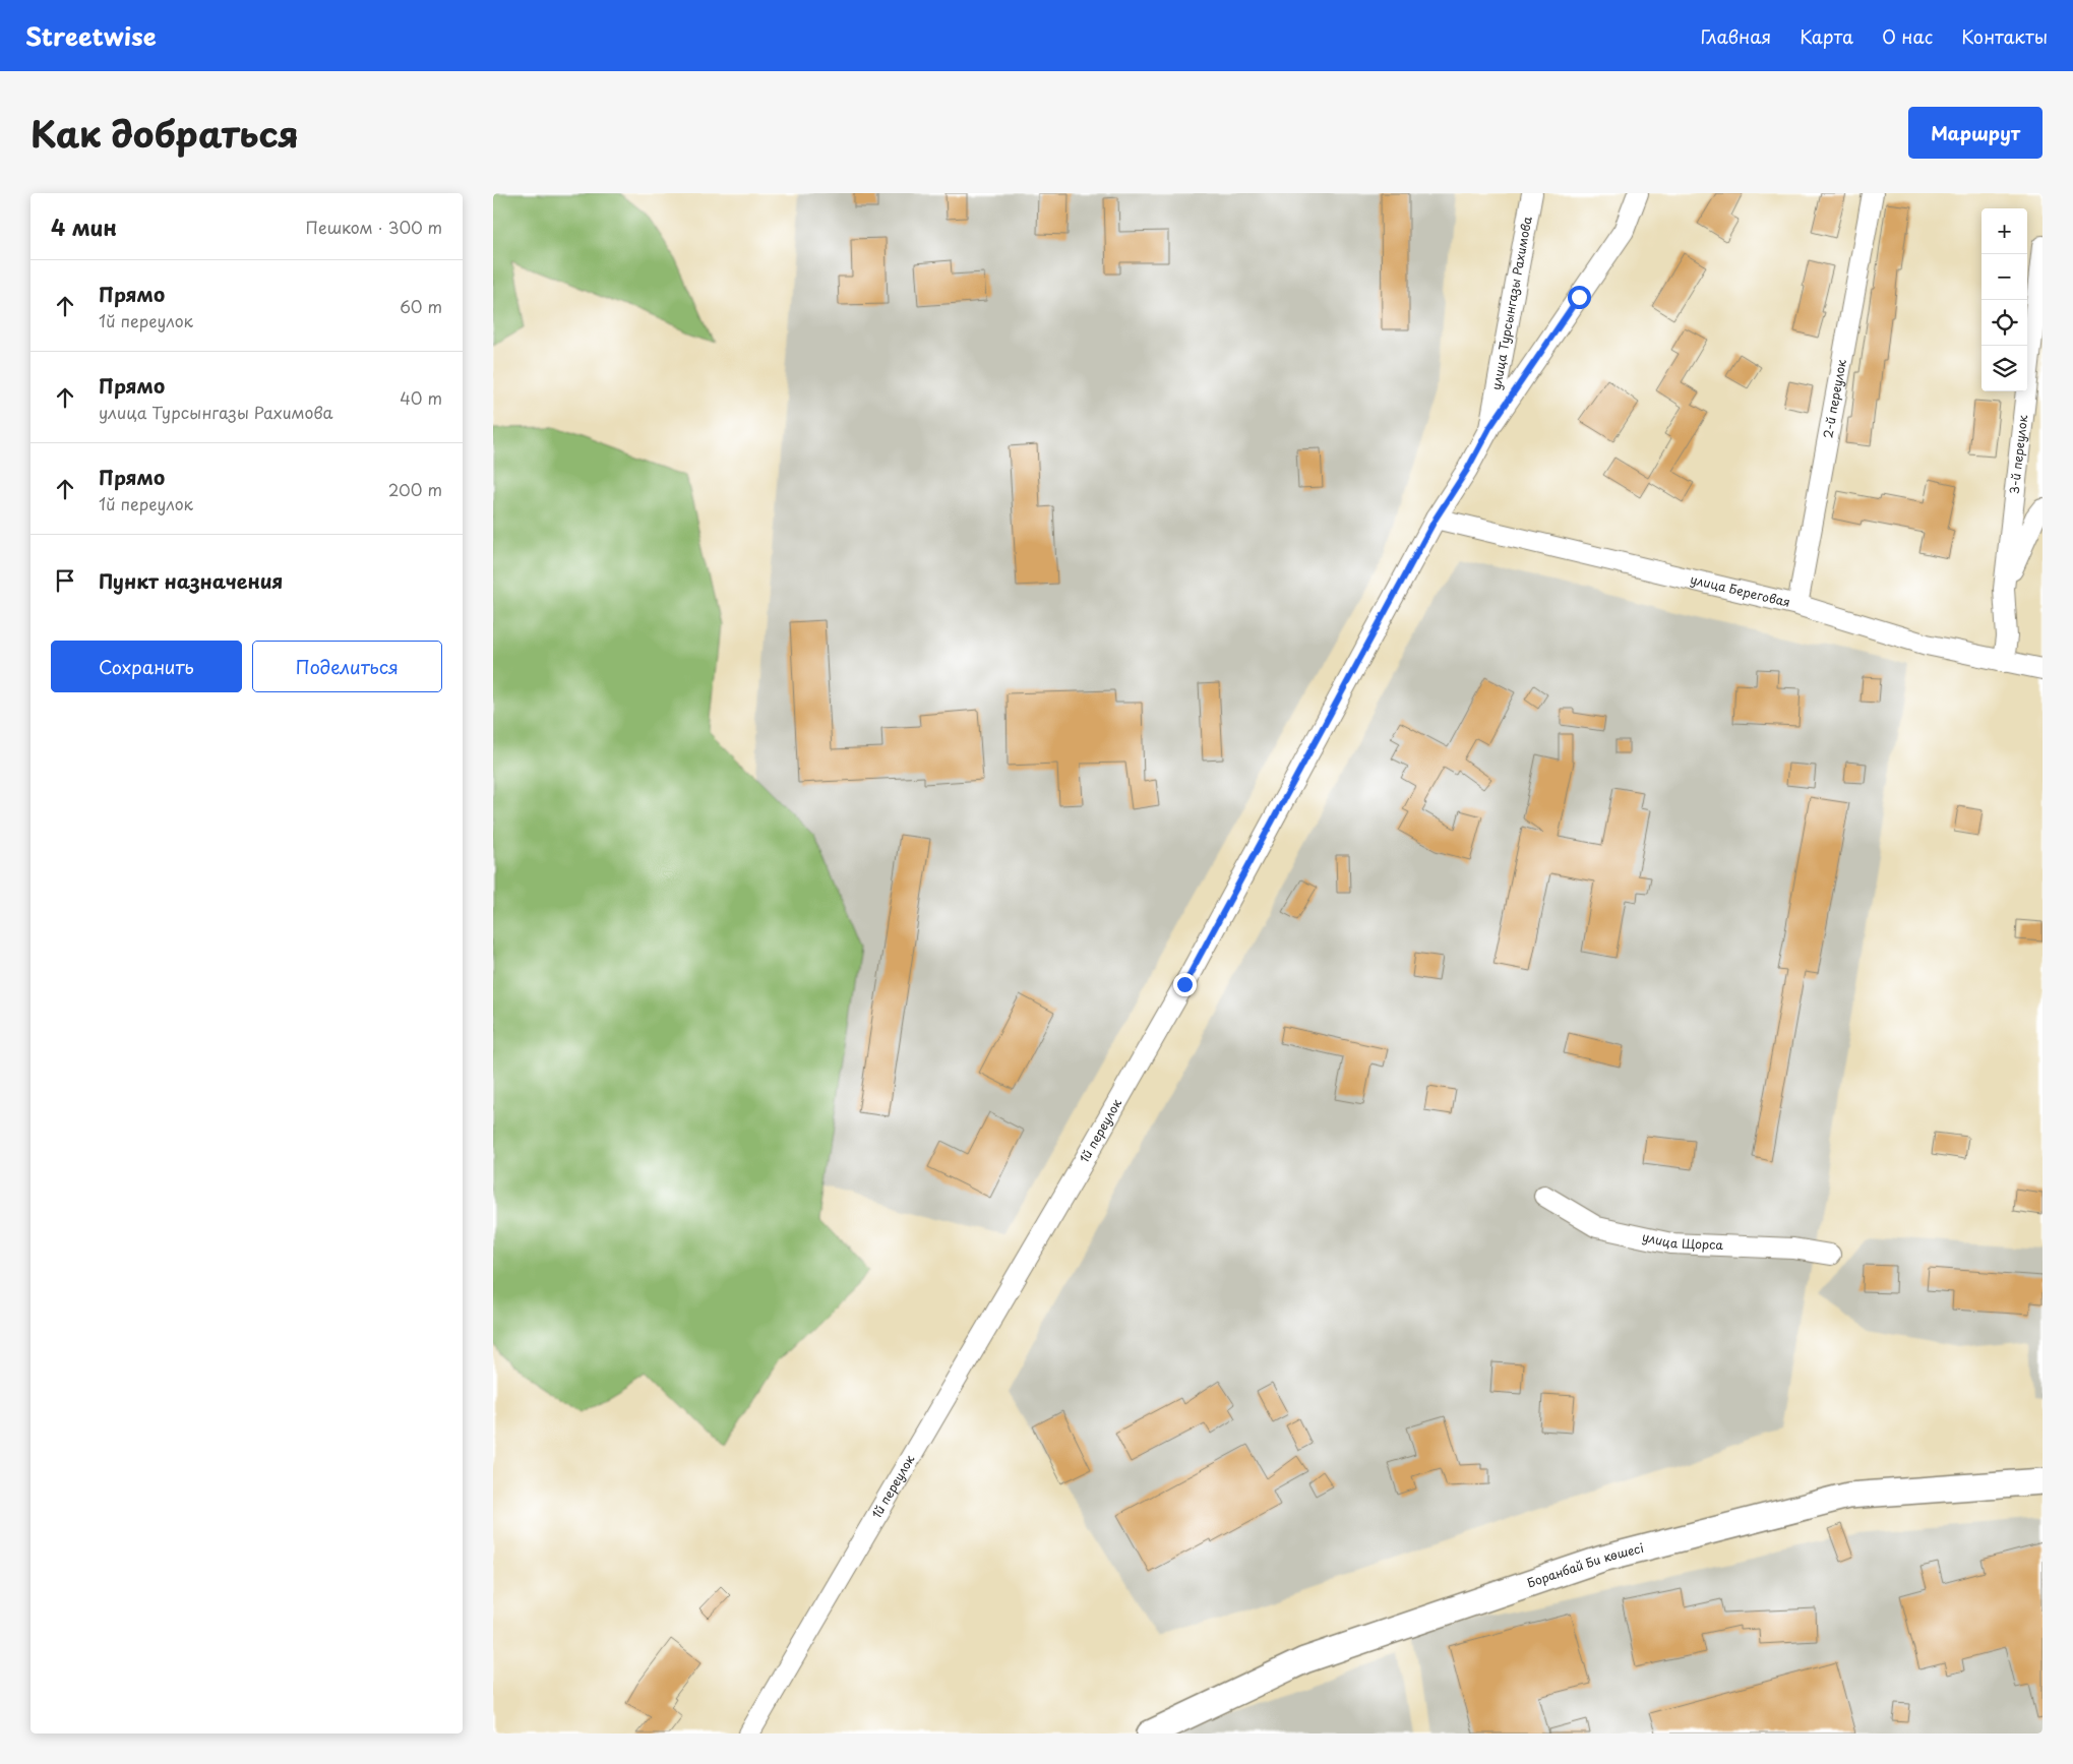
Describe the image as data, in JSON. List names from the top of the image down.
{
  "streets": {
    "main road": ["Боранбай Би көшесі"],
    "street": [
      "улица Турсынгазы Рахимова",
      "2-й переулок",
      "3-й переулок",
      "улица Береговая",
      "1й переулок",
      "улица Щорса"
    ]
  },
  "crossings": [
    ["улица Турсынгазы Рахимова", "улица Береговая"],
    ["улица Турсынгазы Рахимова", "1й переулок"],
    ["2-й переулок", "улица Береговая"],
    ["3-й переулок", "улица Береговая"],
    ["улица Береговая", "1й переулок"]
  ],
  "page": {
    "header": "Streetwise",
    "nav": [
      "Главная",
      "Карта",
      "О нас",
      "Контакты"
    ],
    "title": "Как добраться",
    "buttons": [
      "Маршрут",
      ["Сохранить", "Поделиться"]
    ],
    "heading": ["4 мин", "Пешком · 300 m"],
    "map_buttons": ["+", "−"],
    "list": [
      ["Прямо", "1й переулок", "60 m"],
      ["Прямо", "улица Турсынгазы Рахимова", "40 m"],
      ["Прямо", "1й переулок", "200 m"],
      "Пункт назначения"
    ]
  }
}
